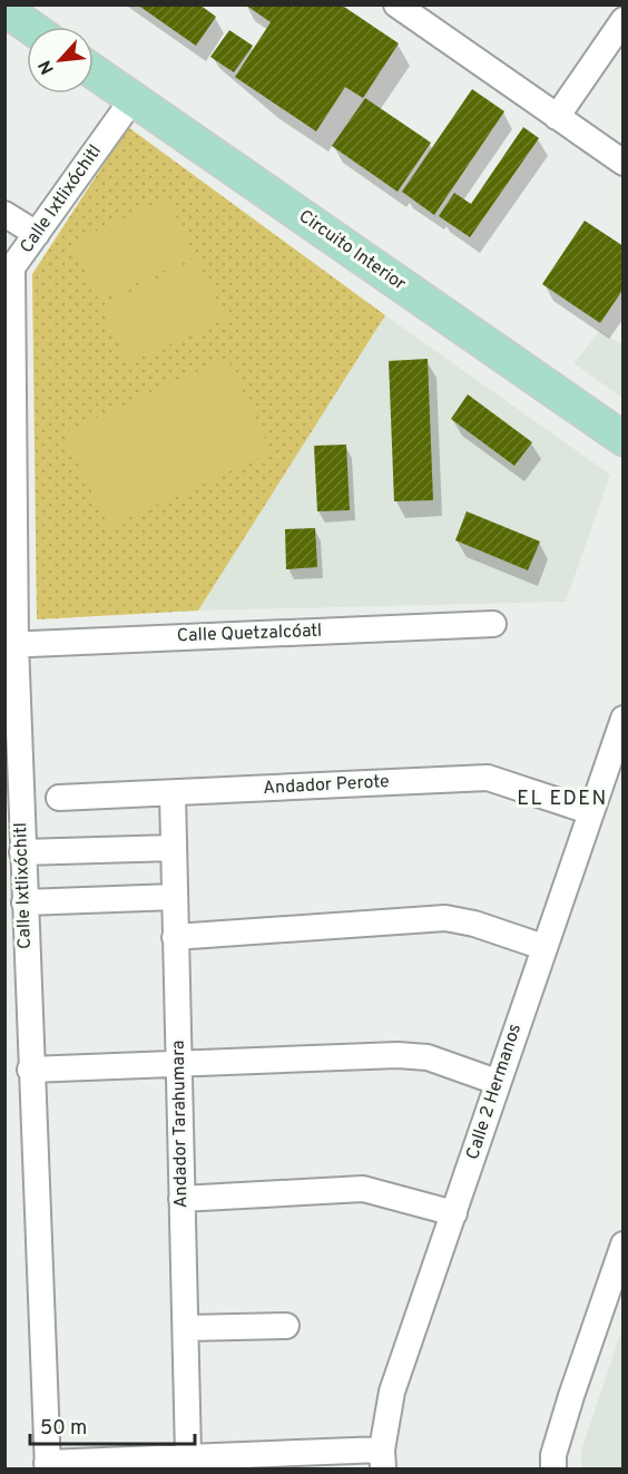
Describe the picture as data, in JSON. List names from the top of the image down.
{
  "streets": {
    "main road": ["Circuito Interior"],
    "street": [
      "Calle Ixtlixóchitl",
      "Calle Quetzalcóatl",
      "Andador Perote",
      "Calle 2 Hermanos",
      "Andador Tarahumara"
    ]
  },
  "crossings": [
    ["Calle Ixtlixóchitl", "Circuito Interior"],
    ["Calle Ixtlixóchitl", "Calle Quetzalcóatl"],
    ["Andador Perote", "Calle 2 Hermanos"],
    ["Andador Perote", "Andador Tarahumara"]
  ],
  "districts": ["EL EDEN"],
  "scale_bar": "50 m",
  "north": "bottom left"
}
